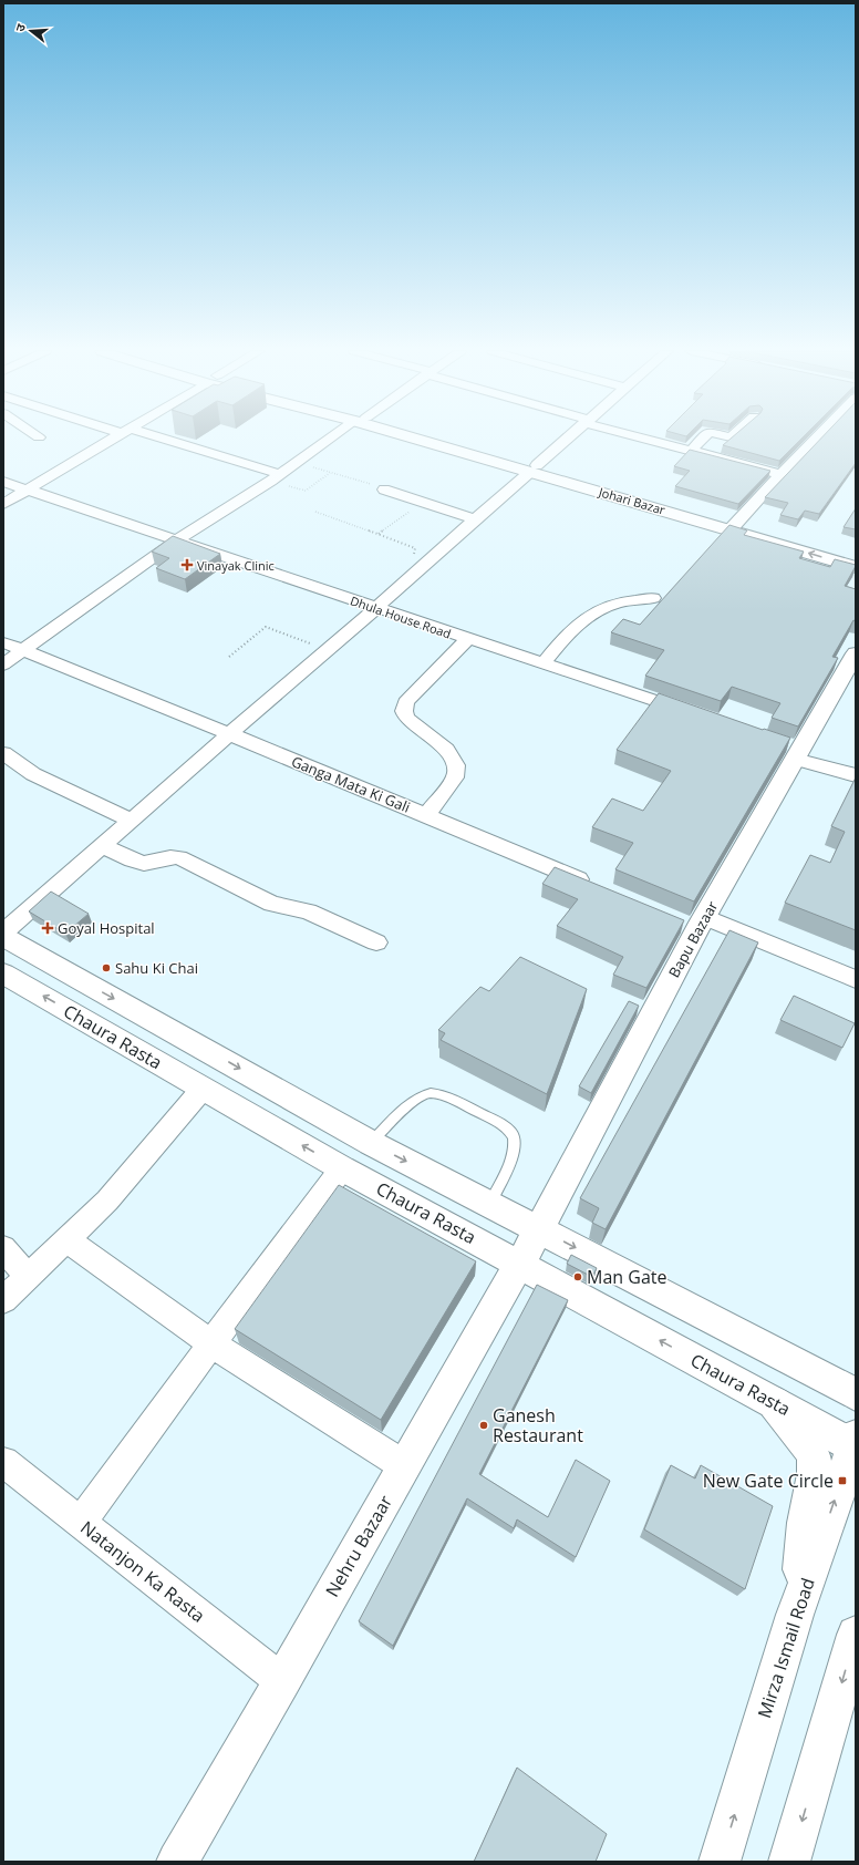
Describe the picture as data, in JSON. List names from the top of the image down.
{
  "streets": {
    "main road": [
      "Johari Bazar",
      "Bapu Bazaar",
      "Chaura Rasta",
      "Nehru Bazaar",
      "Mirza Ismail Road"
    ],
    "street": ["Dhula House Road", "Ganga Mata Ki Gali", "Natanjon Ka Rasta"]
  },
  "crossings": [
    ["Bapu Bazaar", "Nehru Bazaar"],
    ["Chaura Rasta", "Nehru Bazaar"],
    ["Chaura Rasta", "Mirza Ismail Road"],
    ["Nehru Bazaar", "Natanjon Ka Rasta"]
  ],
  "places": {
    "health": ["Vinayak Clinic", "Goyal Hospital"],
    "other": ["Sahu Ki Chai", "Man Gate", "Ganesh Restaurant"],
    "transit": ["New Gate Circle"]
  },
  "north": "left"
}
